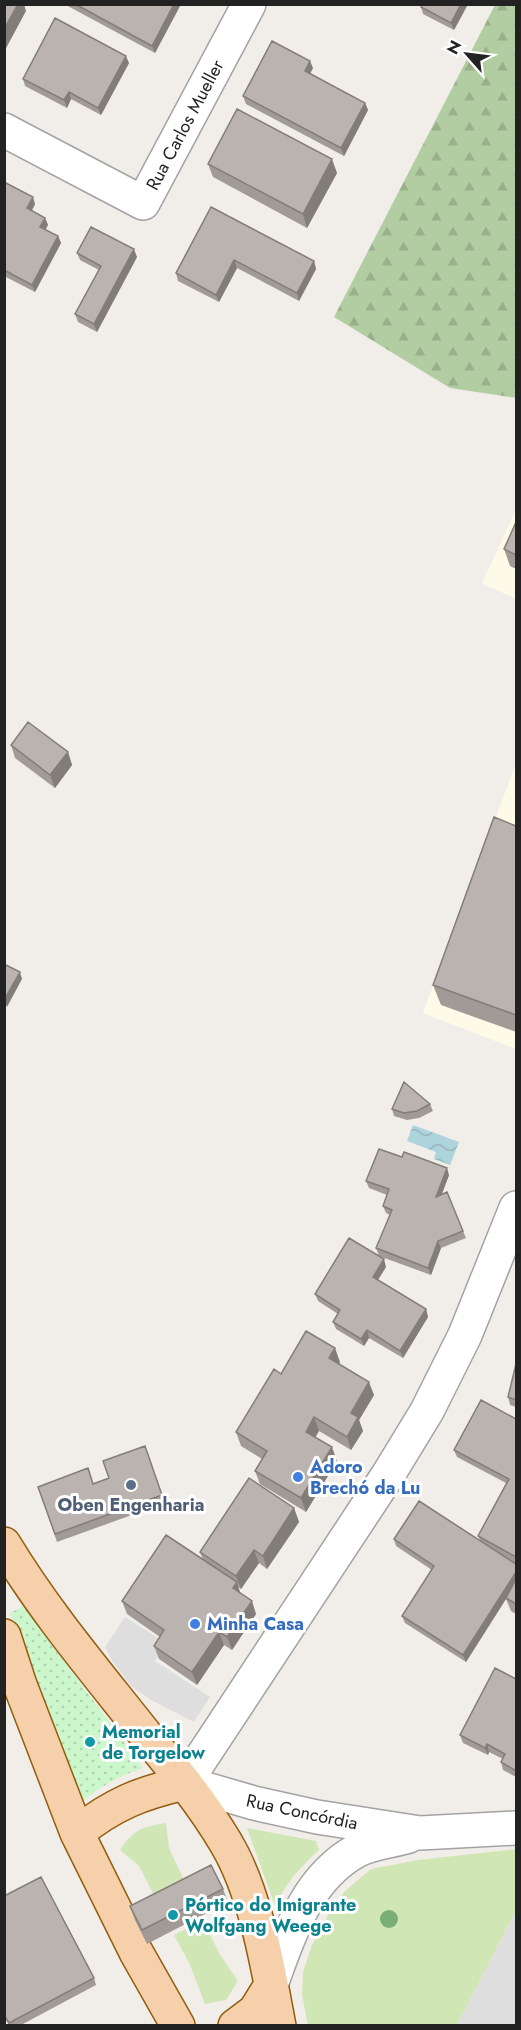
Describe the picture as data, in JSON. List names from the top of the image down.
{
  "streets": {
    "street": ["Rua Carlos Mueller", "Rua Concórdia"]
  },
  "places": [
    "Adoro Brechó da Lu",
    "Oben Engenharia",
    "Minha Casa",
    "Memorial de Torgelow",
    "Pórtico do Imigrante Wolfgang Weege"
  ],
  "north": "top left"
}
